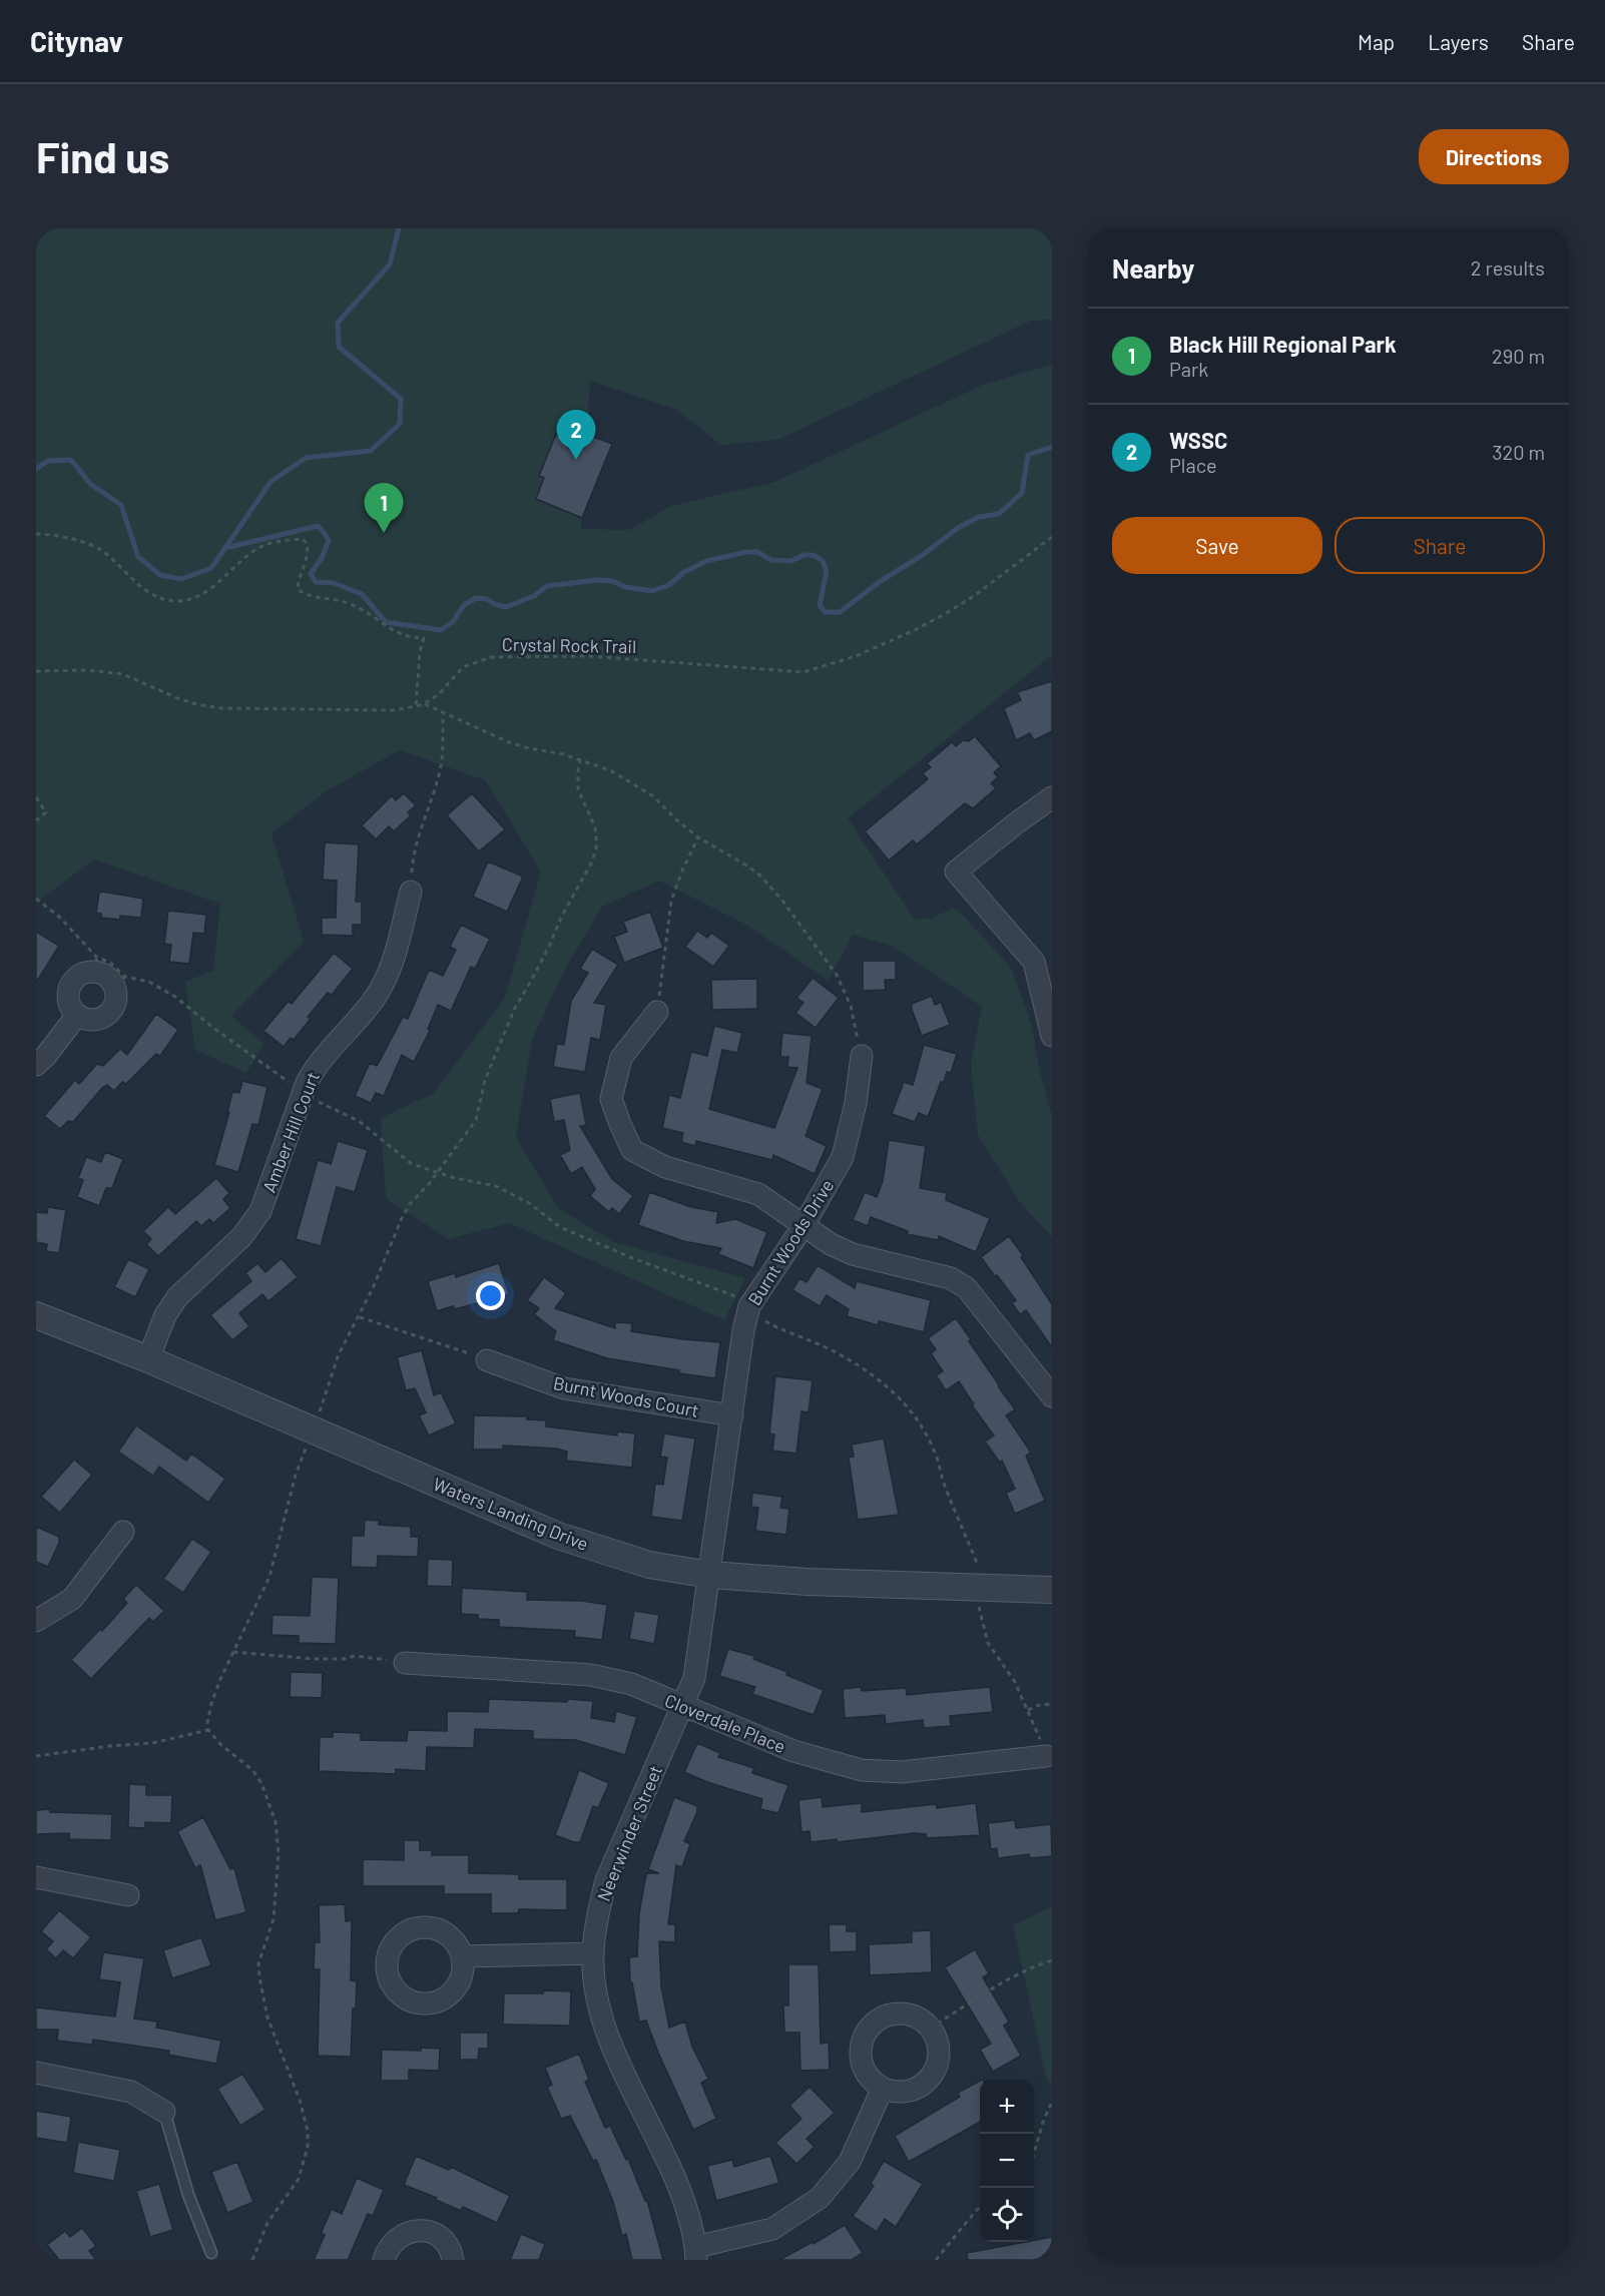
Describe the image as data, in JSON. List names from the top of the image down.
{
  "streets": {
    "street": [
      "Amber Hill Court",
      "Burnt Woods Drive",
      "Burnt Woods Court",
      "Waters Landing Drive",
      "Cloverdale Place",
      "Neerwinder Street"
    ],
    "path": ["Crystal Rock Trail"]
  },
  "crossings": [
    ["Amber Hill Court", "Waters Landing Drive"],
    ["Burnt Woods Drive", "Burnt Woods Court"],
    ["Burnt Woods Drive", "Waters Landing Drive"],
    ["Burnt Woods Drive", "Neerwinder Street"],
    ["Waters Landing Drive", "Neerwinder Street"],
    ["Cloverdale Place", "Neerwinder Street"]
  ],
  "page": {
    "header": "Citynav",
    "nav": ["Map", "Layers", "Share"],
    "buttons": [
      "Directions",
      ["Save", "Share"]
    ],
    "title": "Find us",
    "heading": ["Nearby", "2 results"],
    "list": [
      {
        "mark": "1",
        "name": "Black Hill Regional Park",
        "note": "Park",
        "value": "290 m"
      },
      {
        "mark": "2",
        "name": "WSSC",
        "note": "Place",
        "value": "320 m"
      }
    ],
    "pins": ["2", "1"],
    "map_buttons": ["+", "−"]
  }
}
